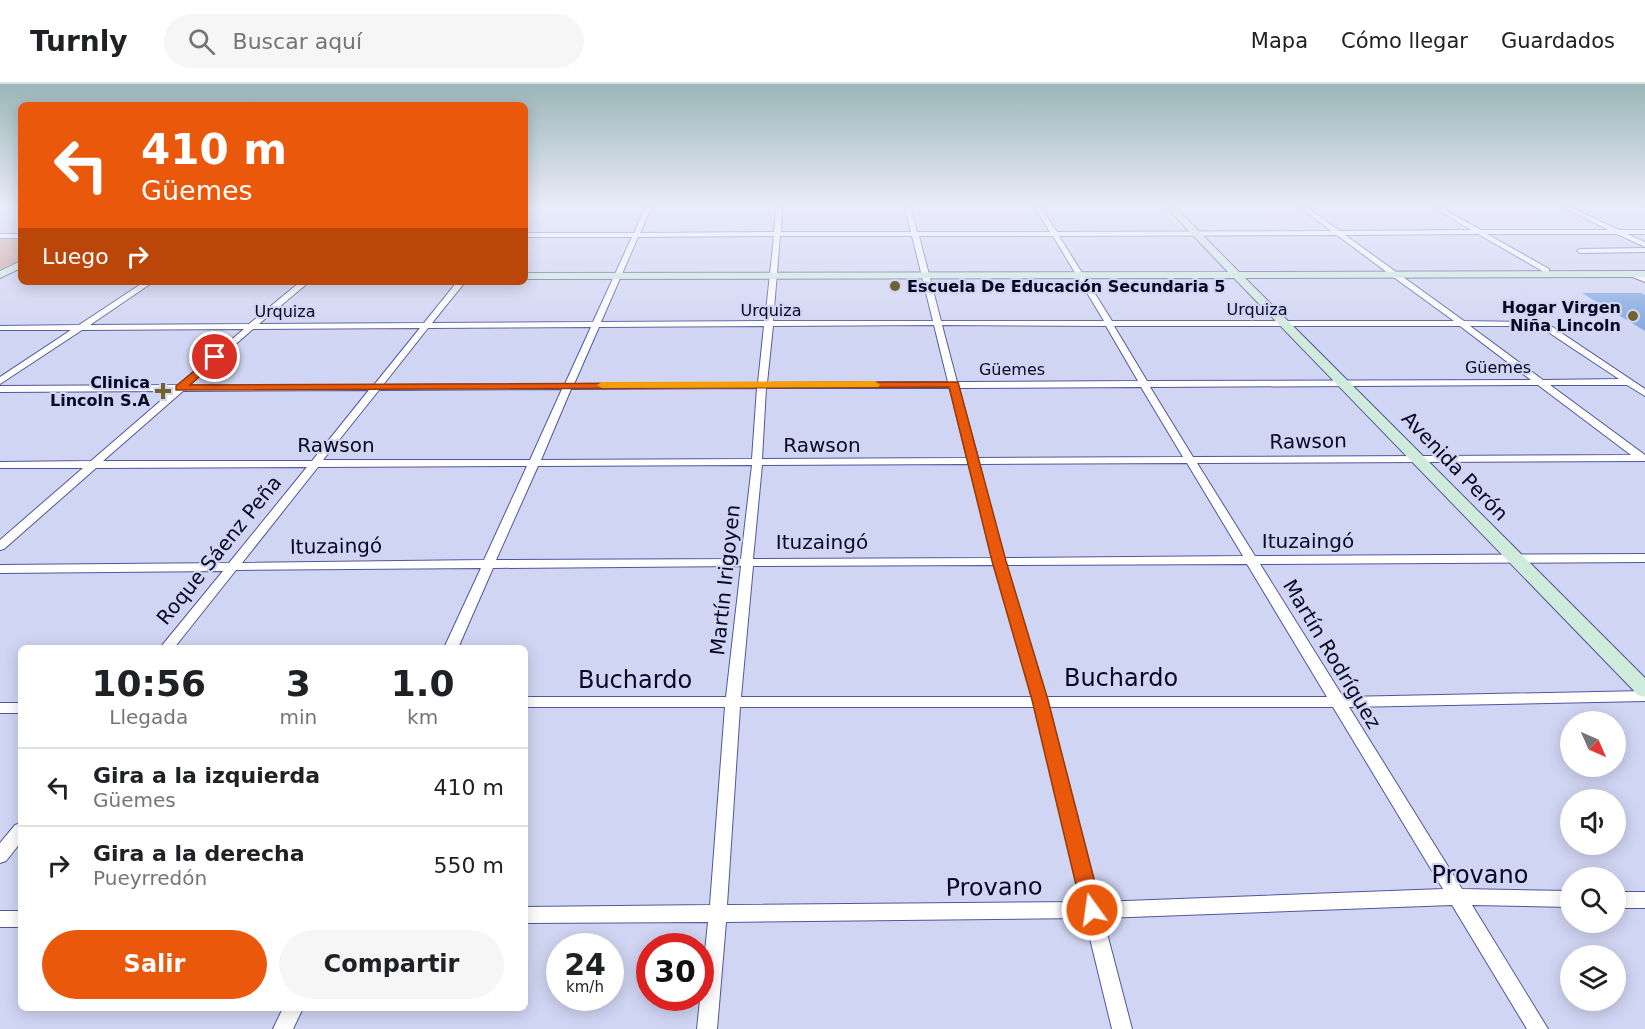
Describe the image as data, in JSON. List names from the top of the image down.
{
  "streets": {
    "main road": ["Avenida Perón"],
    "street": [
      "Urquiza",
      "Güemes",
      "Rawson",
      "Ituzaingó",
      "Roque Sáenz Peña",
      "Martín Irigoyen",
      "Martín Rodríguez",
      "Buchardo",
      "Provano"
    ]
  },
  "crossings": [
    ["Urquiza", "Güemes"],
    ["Urquiza", "Avenida Perón"],
    ["Urquiza", "Roque Sáenz Peña"],
    ["Urquiza", "Martín Irigoyen"],
    ["Urquiza", "Martín Rodríguez"],
    ["Güemes", "Avenida Perón"],
    ["Güemes", "Roque Sáenz Peña"],
    ["Güemes", "Martín Irigoyen"],
    ["Güemes", "Martín Rodríguez"],
    ["Rawson", "Avenida Perón"],
    ["Rawson", "Roque Sáenz Peña"],
    ["Rawson", "Martín Irigoyen"],
    ["Rawson", "Martín Rodríguez"],
    ["Avenida Perón", "Ituzaingó"],
    ["Ituzaingó", "Roque Sáenz Peña"],
    ["Ituzaingó", "Martín Irigoyen"],
    ["Ituzaingó", "Martín Rodríguez"],
    ["Martín Irigoyen", "Buchardo"],
    ["Martín Irigoyen", "Provano"],
    ["Martín Rodríguez", "Buchardo"],
    ["Martín Rodríguez", "Provano"]
  ],
  "places": {
    "other": ["Escuela De Educación Secundaria 5", "Hogar Virgen Niña Lincoln"],
    "health": ["Clinica Lincoln S.A"]
  },
  "north": "bottom right",
  "page": {
    "header": "Turnly",
    "search": "Buscar aquí",
    "nav": ["Mapa", "Cómo llegar", "Guardados"],
    "turn": ["410 m", "Güemes"],
    "then": "Luego",
    "eta": [
      "10:56",
      "Llegada",
      "3",
      "min",
      "1.0",
      "km"
    ],
    "list": [
      {
        "name": "Gira a la izquierda",
        "note": "Güemes",
        "value": "410 m"
      },
      {
        "name": "Gira a la derecha",
        "note": "Pueyrredón",
        "value": "550 m"
      }
    ],
    "buttons": ["Salir", "Compartir"],
    "speed": "24 km/h",
    "limit": "30"
  }
}
